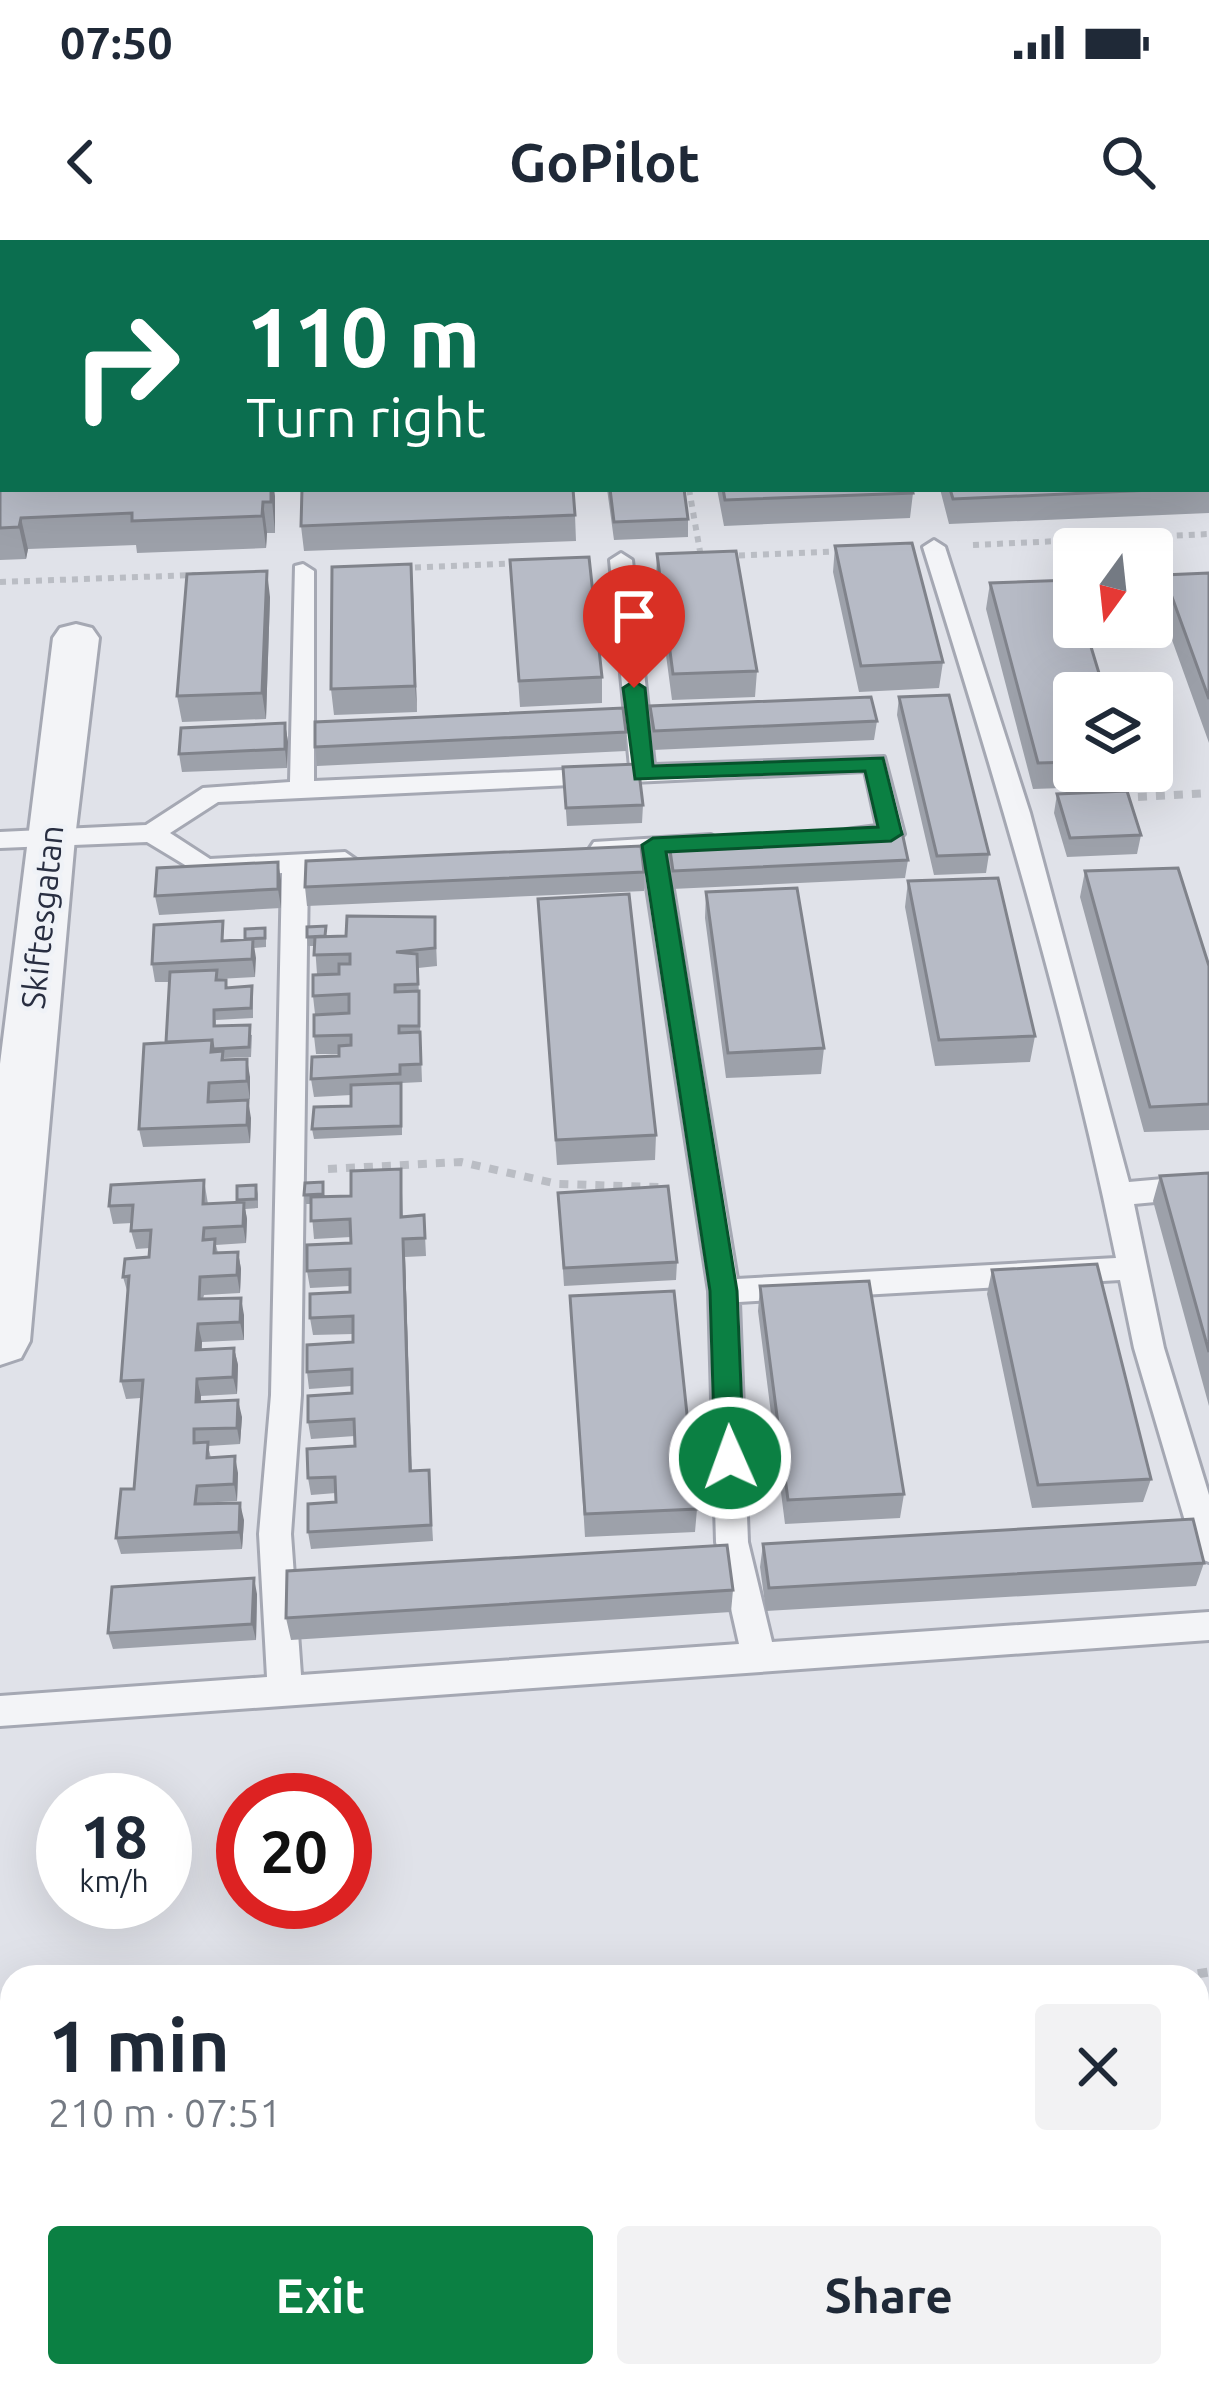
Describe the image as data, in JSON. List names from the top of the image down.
{
  "streets": {
    "street": ["Skiftesgatan"]
  },
  "north": "bottom",
  "page": {
    "status": "07:50",
    "header": "GoPilot",
    "turn": ["110 m", "Turn right"],
    "speed": "18 km/h",
    "limit": "20",
    "heading": ["1 min", "210 m · 07:51"],
    "buttons": ["Exit", "Share"]
  }
}
